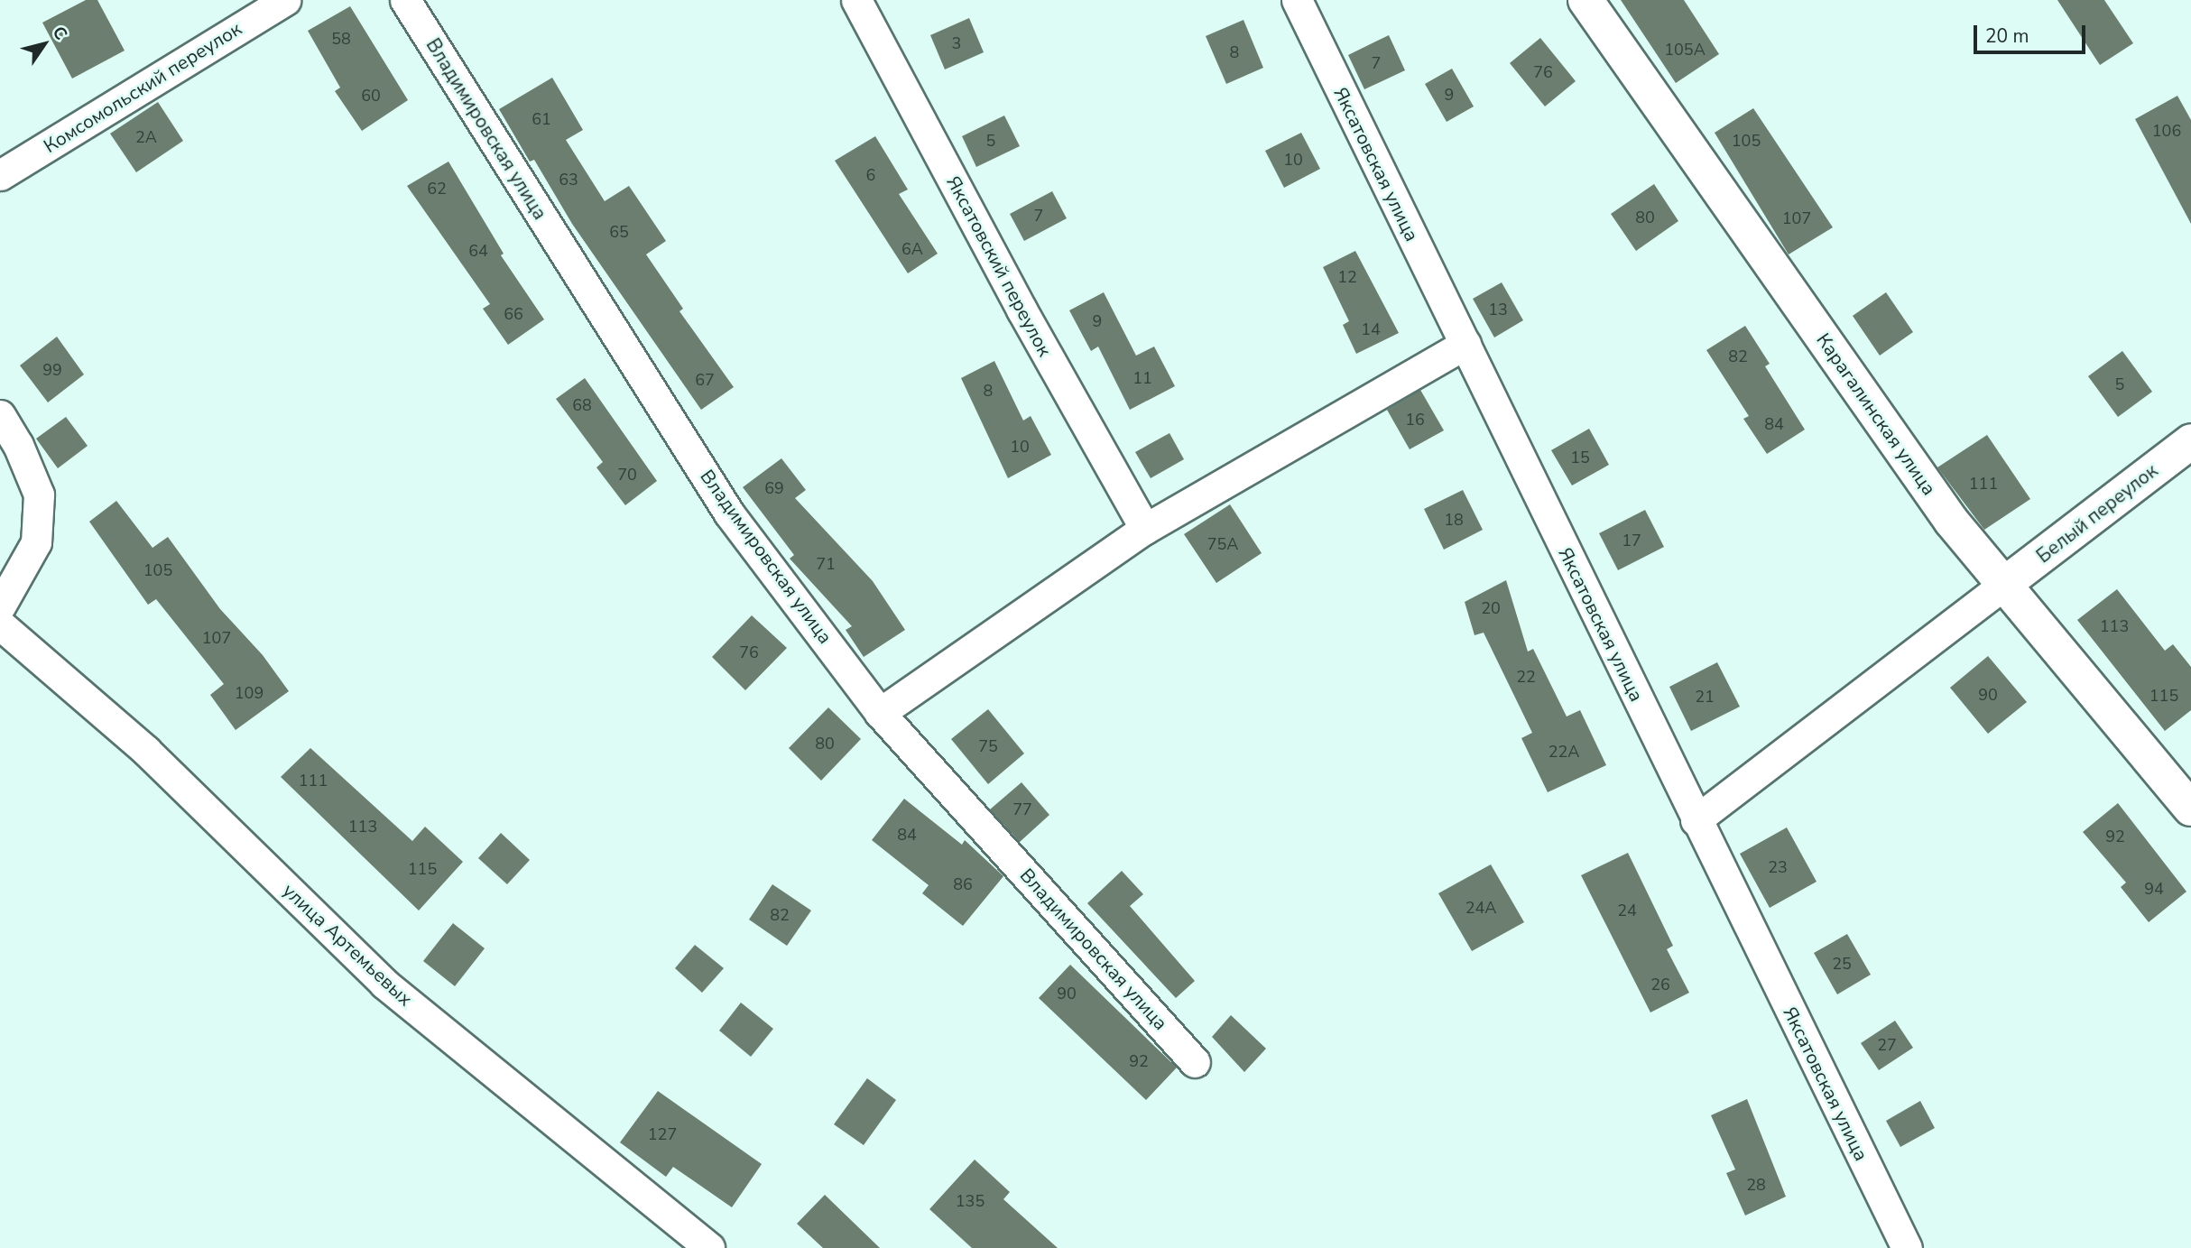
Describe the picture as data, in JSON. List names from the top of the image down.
{
  "streets": {
    "street": [
      "Комсомольский переулок",
      "Владимировская улица",
      "Яксатовская улица",
      "Яксатовский переулок",
      "Карагалинская улица",
      "Белый переулок",
      "улица Артемьевых"
    ]
  },
  "crossings": [
    ["Карагалинская улица", "Белый переулок"]
  ],
  "house_numbers": [
    "58",
    "3",
    "105А",
    "8",
    "7",
    "76",
    "9",
    "60",
    "61",
    "106",
    "2А",
    "5",
    "105",
    "10",
    "6",
    "63",
    "62",
    "7",
    "80",
    "107",
    "65",
    "6А",
    "64",
    "12",
    "13",
    "66",
    "9",
    "14",
    "82",
    "99",
    "11",
    "67",
    "5",
    "8",
    "68",
    "16",
    "84",
    "10",
    "15",
    "70",
    "111",
    "69",
    "18",
    "17",
    "75А",
    "71",
    "105",
    "20",
    "113",
    "107",
    "76",
    "22",
    "109",
    "90",
    "115",
    "21",
    "80",
    "75",
    "22А",
    "111",
    "77",
    "113",
    "84",
    "92",
    "23",
    "115",
    "86",
    "94",
    "24А",
    "24",
    "82",
    "25",
    "26",
    "90",
    "27",
    "92",
    "127",
    "28",
    "135"
  ],
  "scale_bar": "20 m",
  "north": "top right"
}
